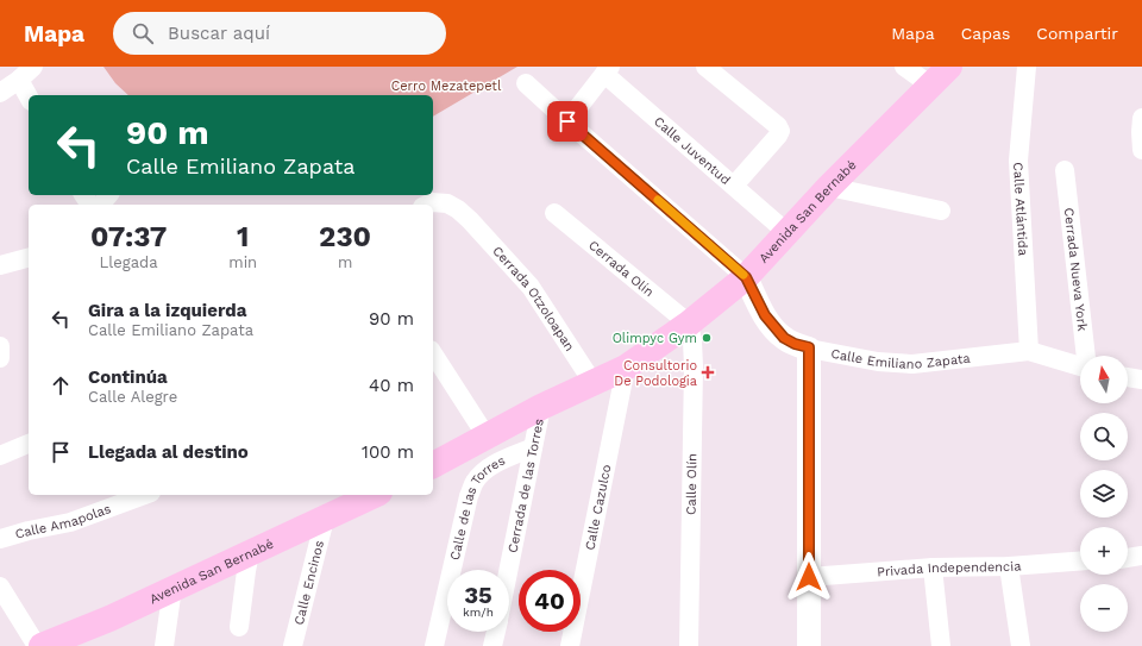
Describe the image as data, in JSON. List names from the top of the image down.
{
  "streets": {
    "main road": ["Avenida San Bernabé"],
    "street": [
      "Calle Juventud",
      "Calle Atlántida",
      "Cerrada Olín",
      "Cerrada Nueva York",
      "Cerrada Otzoloapan",
      "Calle Emiliano Zapata",
      "Calle Olín",
      "Cerrada de las Torres",
      "Calle Cazulco",
      "Calle de las Torres",
      "Calle Amapolas",
      "Privada Independencia",
      "Calle Encinos"
    ]
  },
  "crossings": [
    ["Calle Juventud", "Avenida San Bernabé"],
    ["Calle Atlántida", "Calle Emiliano Zapata"],
    ["Avenida San Bernabé", "Cerrada Olín"],
    ["Avenida San Bernabé", "Cerrada Otzoloapan"],
    ["Avenida San Bernabé", "Calle Emiliano Zapata"],
    ["Avenida San Bernabé", "Calle Olín"],
    ["Avenida San Bernabé", "Cerrada de las Torres"],
    ["Avenida San Bernabé", "Calle Cazulco"],
    ["Avenida San Bernabé", "Calle Encinos"],
    ["Cerrada Olín", "Calle Olín"],
    ["Cerrada de las Torres", "Calle de las Torres"]
  ],
  "parks": ["Cerro Mezatepetl"],
  "places": {
    "other": ["Olimpyc Gym"],
    "health": ["Consultorio De Podologia"]
  },
  "north": "top",
  "page": {
    "header": "Mapa",
    "search": "Buscar aquí",
    "nav": ["Mapa", "Capas", "Compartir"],
    "turn": ["90 m", "Calle Emiliano Zapata"],
    "eta": [
      "07:37",
      "Llegada",
      "1",
      "min",
      "230",
      "m"
    ],
    "list": [
      {
        "name": "Gira a la izquierda",
        "note": "Calle Emiliano Zapata",
        "value": "90 m"
      },
      {
        "name": "Continúa",
        "note": "Calle Alegre",
        "value": "40 m"
      },
      {
        "name": "Llegada al destino",
        "value": "100 m"
      }
    ],
    "map_buttons": ["+", "−"],
    "speed": "35 km/h",
    "limit": "40"
  }
}
